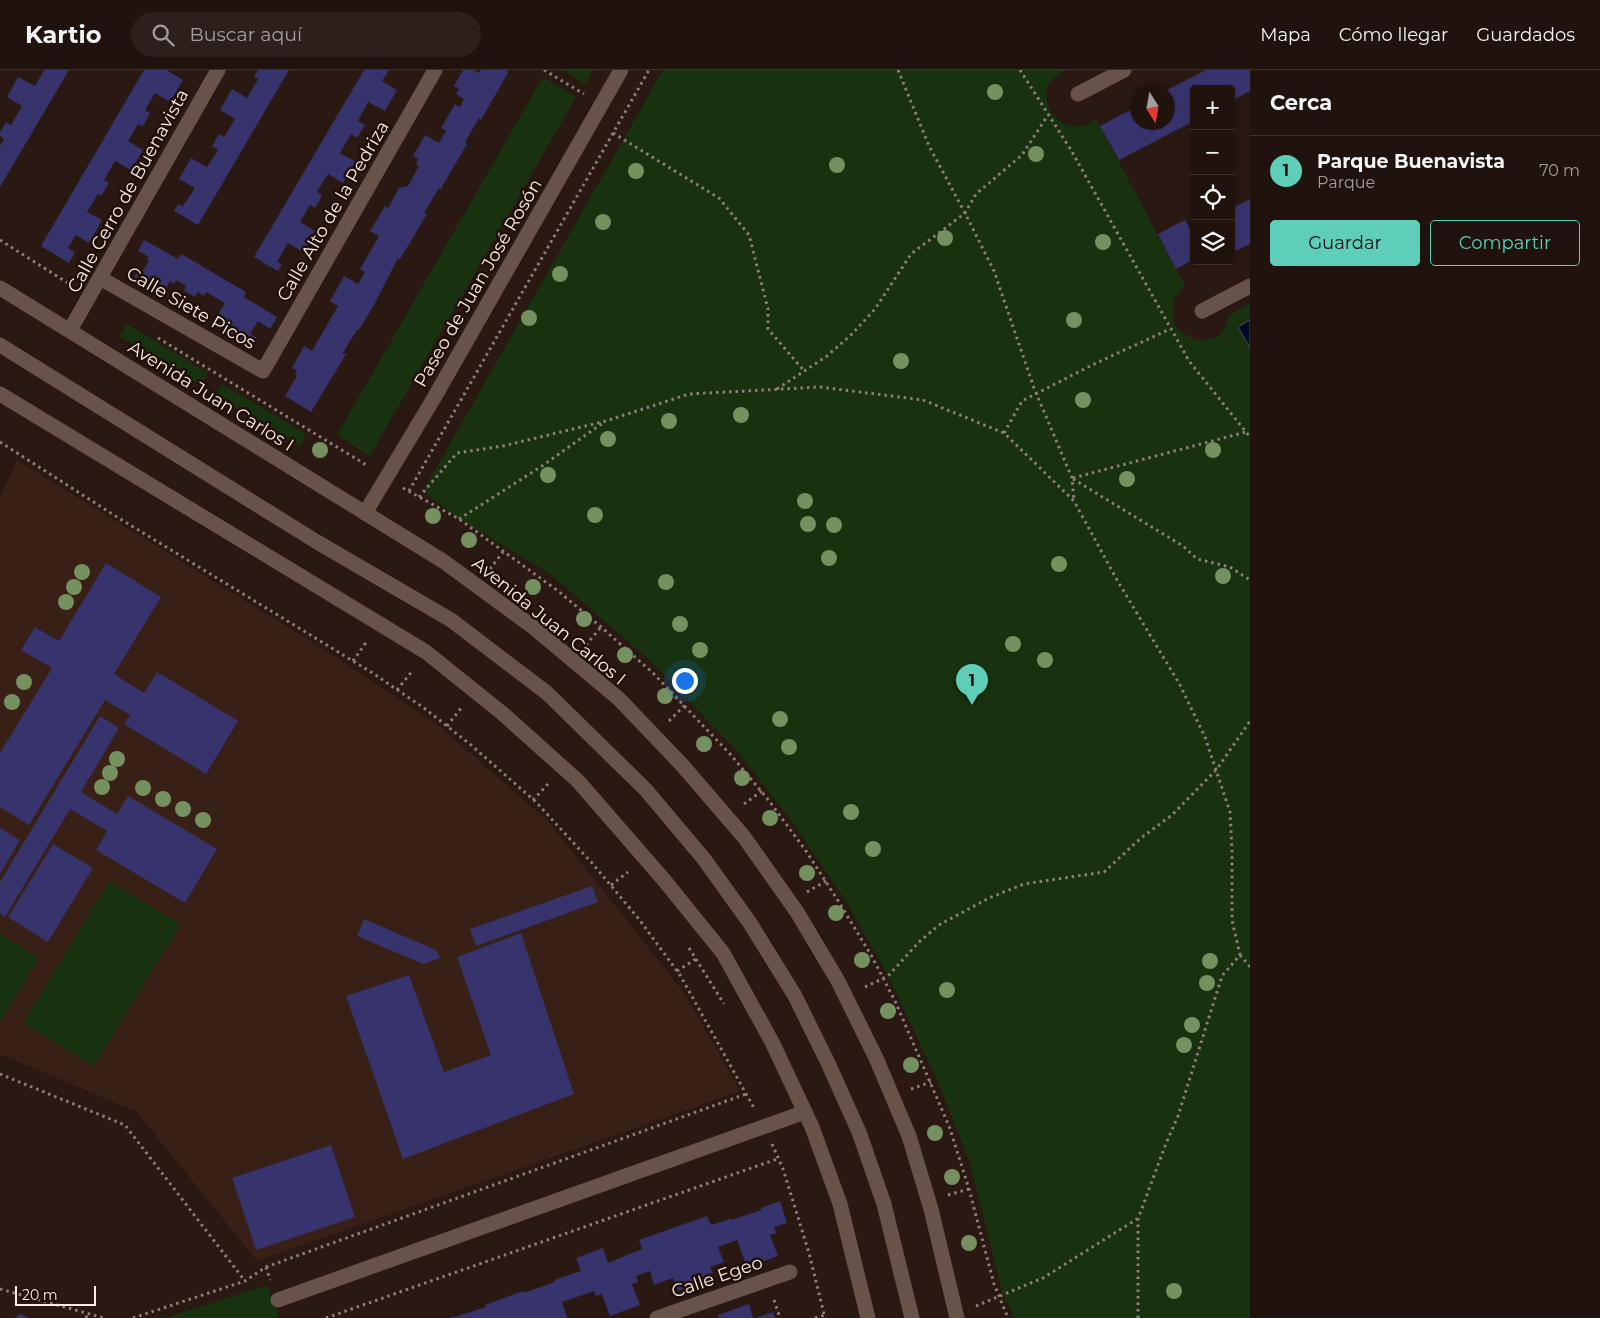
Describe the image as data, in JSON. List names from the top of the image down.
{
  "streets": {
    "main road": [
      "Calle Cerro de Buenavista",
      "Calle Alto de la Pedriza",
      "Paseo de Juan José Rosón",
      "Calle Siete Picos",
      "Avenida Juan Carlos I",
      "Calle Egeo"
    ]
  },
  "crossings": [
    ["Calle Cerro de Buenavista", "Calle Siete Picos"],
    ["Calle Cerro de Buenavista", "Avenida Juan Carlos I"],
    ["Calle Alto de la Pedriza", "Calle Siete Picos"],
    ["Paseo de Juan José Rosón", "Avenida Juan Carlos I"]
  ],
  "scale_bar": "20 m",
  "north": "bottom",
  "page": {
    "header": "Kartio",
    "search": "Buscar aquí",
    "nav": ["Mapa", "Cómo llegar", "Guardados"],
    "heading": "Cerca",
    "map_buttons": ["+", "−"],
    "list": [
      {
        "mark": "1",
        "name": "Parque Buenavista",
        "note": "Parque",
        "value": "70 m"
      }
    ],
    "buttons": ["Guardar", "Compartir"],
    "pins": "1",
    "scale": "20 m"
  }
}
